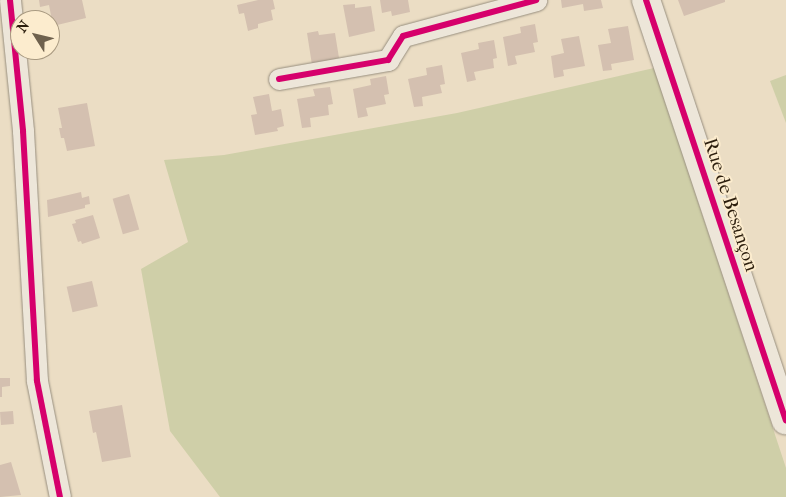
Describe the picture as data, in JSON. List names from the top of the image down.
{
  "streets": {
    "street": ["Rue de Besançon"]
  },
  "north": "top left"
}
